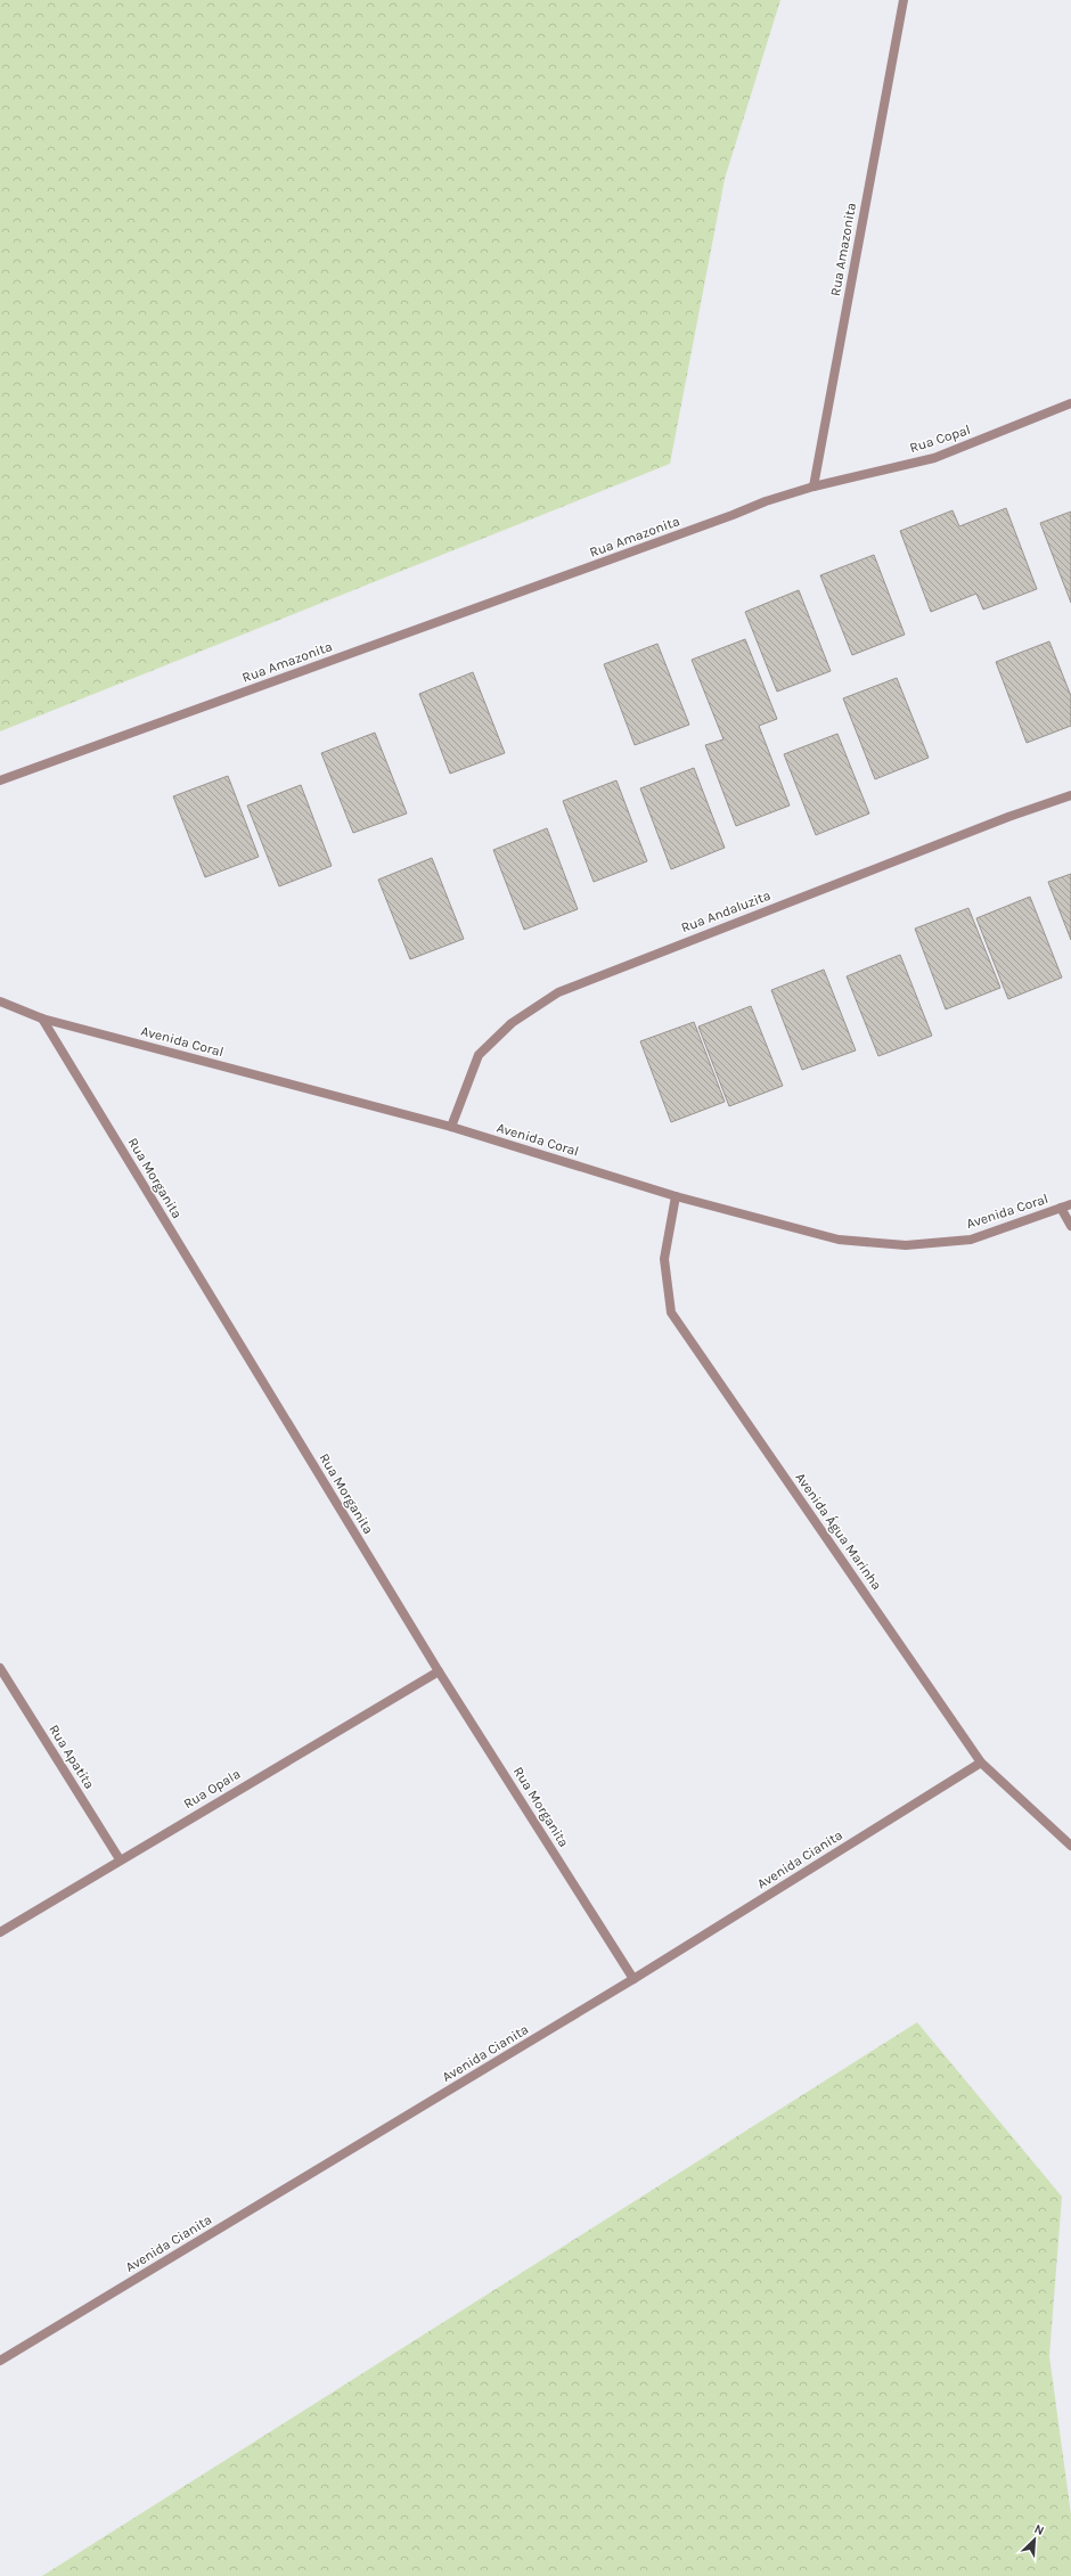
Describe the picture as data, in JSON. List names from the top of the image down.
{
  "streets": {
    "street": [
      "Rua Amazonita",
      "Rua Copal",
      "Rua Andaluzita",
      "Avenida Coral",
      "Rua Morganita",
      "Avenida Água Marinha",
      "Rua Apatita",
      "Rua Opala",
      "Avenida Cianita"
    ]
  },
  "crossings": [
    ["Rua Amazonita", "Rua Copal"],
    ["Rua Andaluzita", "Avenida Coral"],
    ["Avenida Coral", "Rua Morganita"],
    ["Avenida Coral", "Avenida Água Marinha"],
    ["Rua Morganita", "Rua Opala"],
    ["Rua Morganita", "Avenida Cianita"],
    ["Avenida Água Marinha", "Avenida Cianita"],
    ["Rua Apatita", "Rua Opala"]
  ],
  "north": "top right"
}
